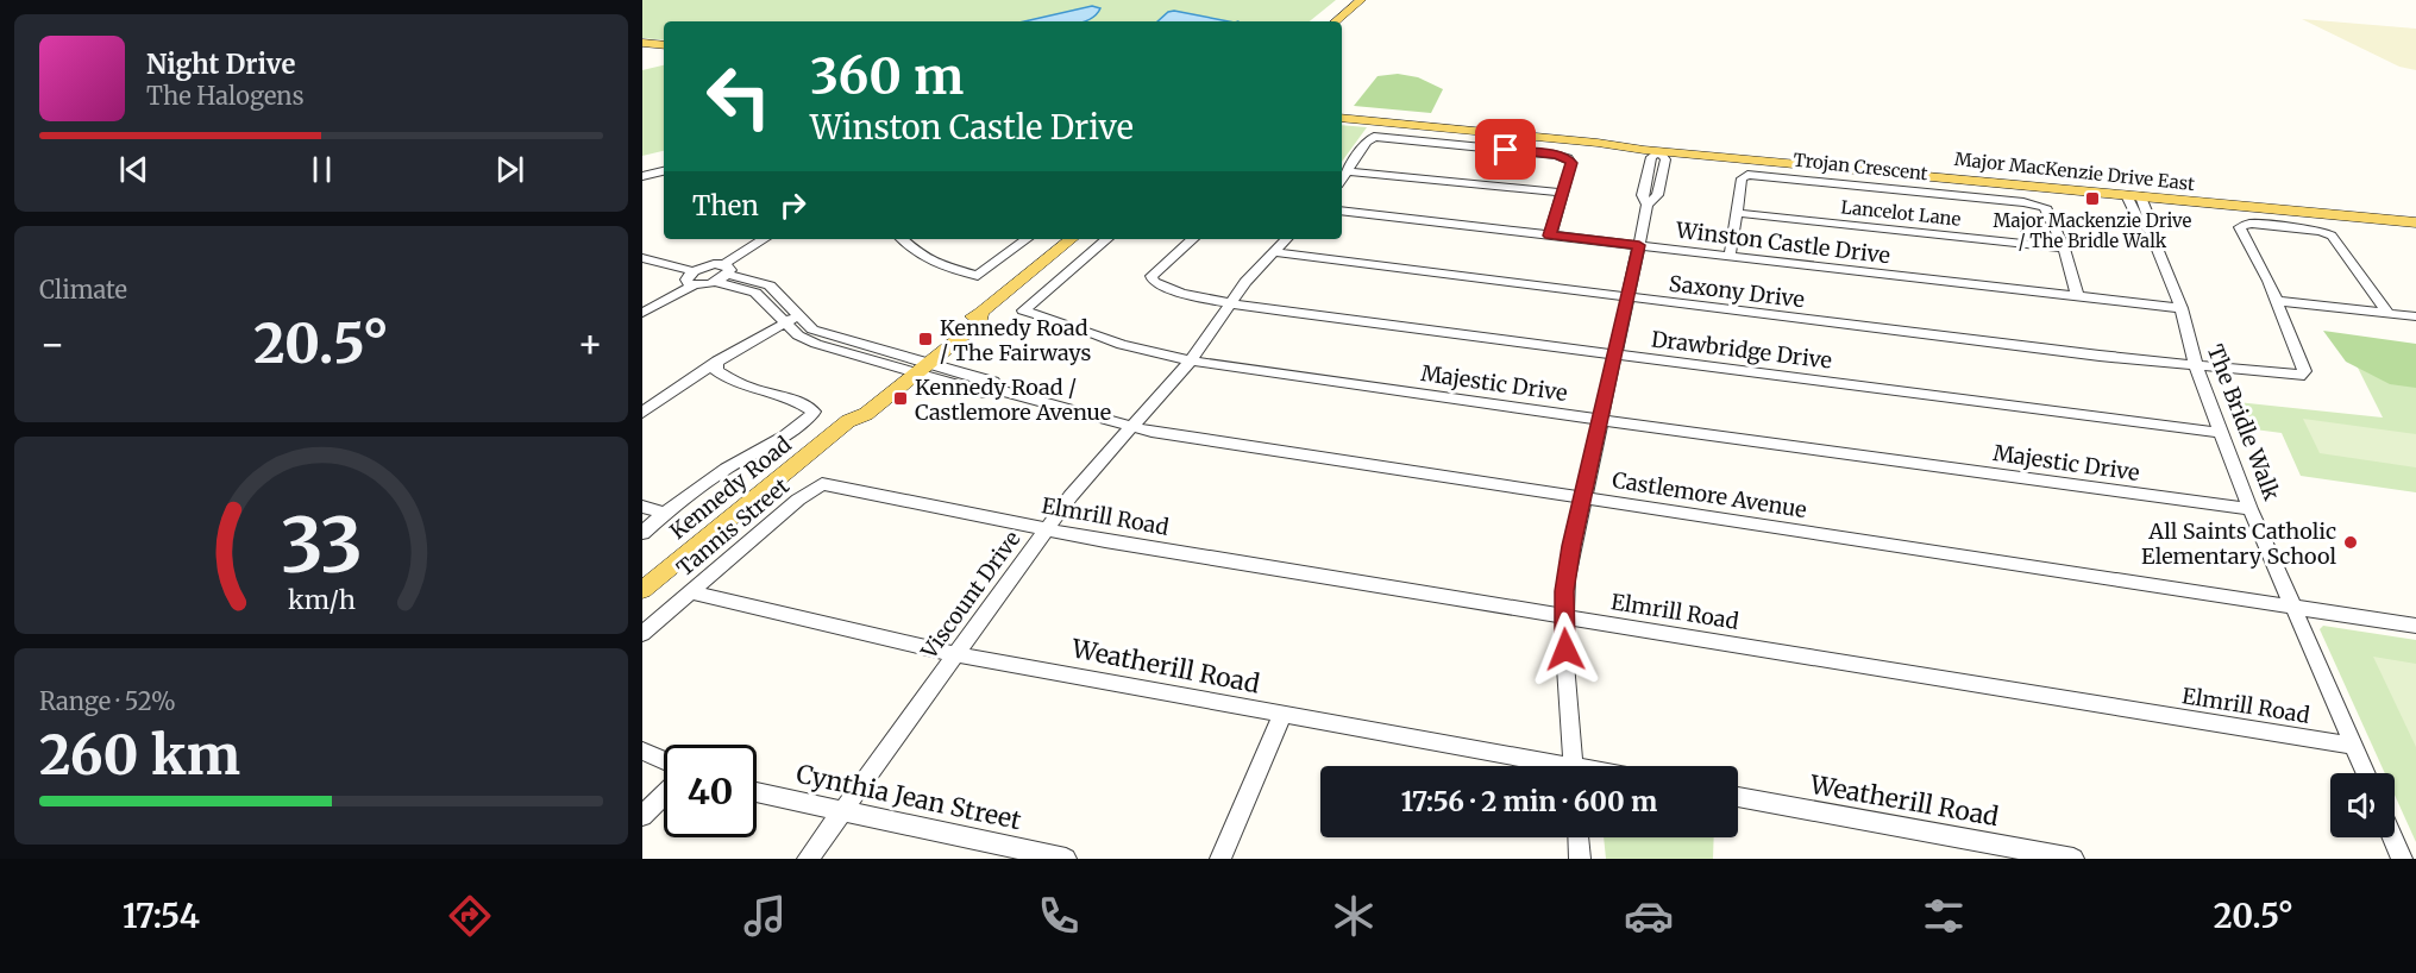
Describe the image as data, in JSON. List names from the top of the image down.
{
  "streets": {
    "main road": ["Major MacKenzie Drive East", "Kennedy Road"],
    "street": [
      "Trojan Crescent",
      "Lancelot Lane",
      "Winston Castle Drive",
      "Saxony Drive",
      "Drawbridge Drive",
      "Majestic Drive",
      "The Bridle Walk",
      "Castlemore Avenue",
      "Elmrill Road",
      "Tannis Street",
      "Viscount Drive",
      "Weatherill Road",
      "Cynthia Jean Street"
    ]
  },
  "crossings": [
    ["Trojan Crescent", "Lancelot Lane"],
    ["Trojan Crescent", "Winston Castle Drive"],
    ["Major MacKenzie Drive East", "The Bridle Walk"],
    ["Winston Castle Drive", "The Bridle Walk"],
    ["Saxony Drive", "The Bridle Walk"],
    ["Saxony Drive", "Viscount Drive"],
    ["Drawbridge Drive", "The Bridle Walk"],
    ["Drawbridge Drive", "Viscount Drive"],
    ["Majestic Drive", "The Bridle Walk"],
    ["Majestic Drive", "Viscount Drive"],
    ["The Bridle Walk", "Castlemore Avenue"],
    ["The Bridle Walk", "Elmrill Road"],
    ["Kennedy Road", "Castlemore Avenue"],
    ["Castlemore Avenue", "Viscount Drive"],
    ["Elmrill Road", "Tannis Street"],
    ["Elmrill Road", "Viscount Drive"],
    ["Tannis Street", "Weatherill Road"],
    ["Viscount Drive", "Weatherill Road"],
    ["Viscount Drive", "Cynthia Jean Street"]
  ],
  "places": {
    "transit": ["Major Mackenzie Drive / The Bridle Walk", "Kennedy Road / The Fairways", "Kennedy Road / Castlemore Avenue"],
    "other": ["All Saints Catholic Elementary School"]
  },
  "page": {
    "turn": ["360 m", "Winston Castle Drive"],
    "song": ["Night Drive", "The Halogens"],
    "then": "Then",
    "tile": [
      "Climate",
      ["Range · 52%", "260 km"]
    ],
    "heat": ["−", "20.5°", "+"],
    "limit": "40",
    "trip": "17:56 · 2 min · 600 m",
    "tabs": ["17:54", "20.5°"],
    "gauge": ["33", "km/h"]
  }
}
